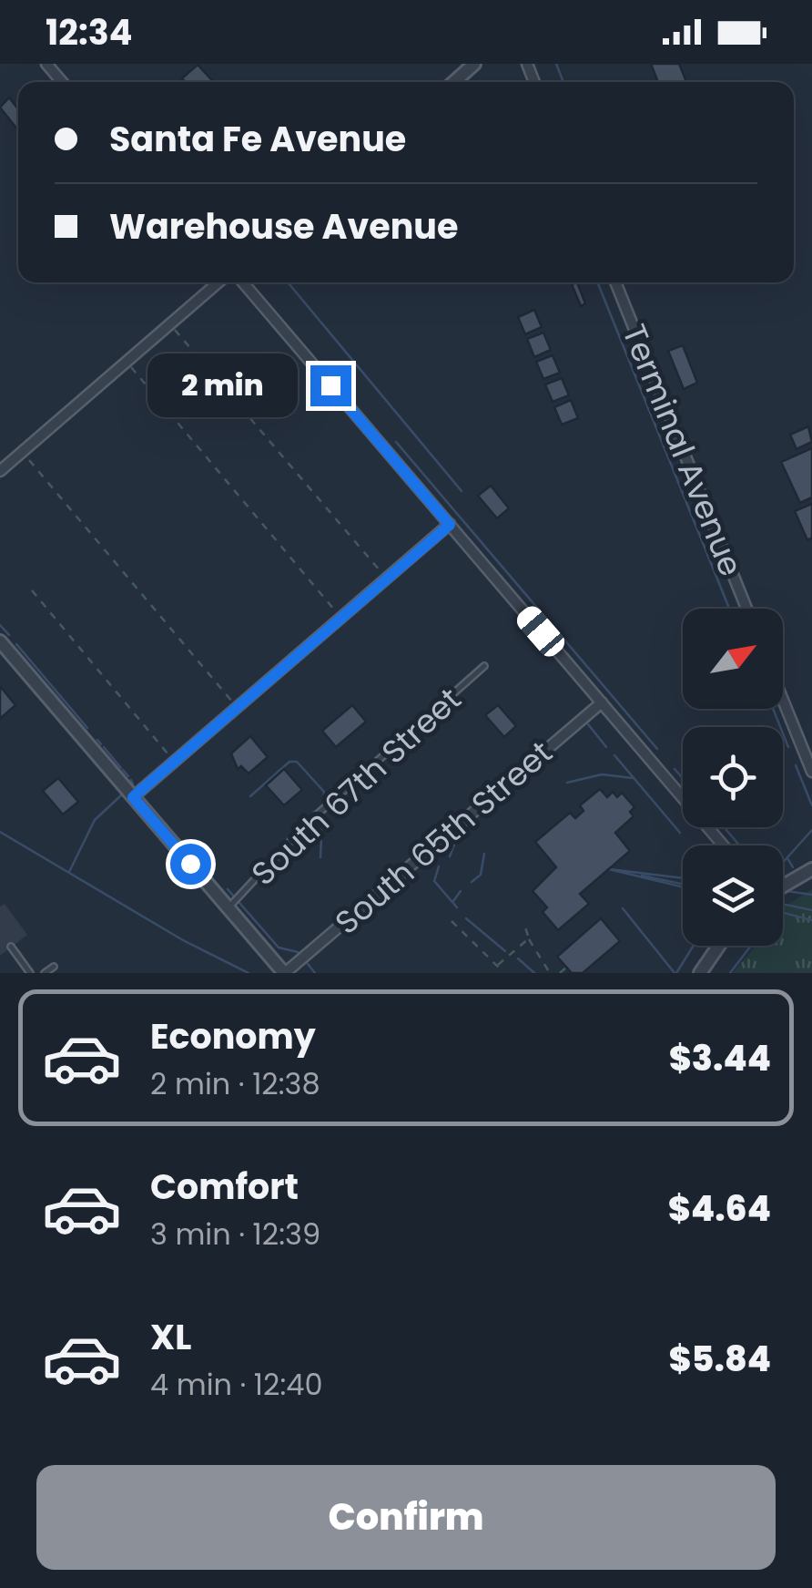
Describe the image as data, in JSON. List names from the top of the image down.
{
  "streets": {
    "street": ["Terminal Avenue", "South 65th Street"],
    "lane": ["South 67th Street"]
  },
  "north": "top right",
  "page": {
    "status": "12:34",
    "banner": ["Santa Fe Avenue", "Warehouse Avenue"],
    "bubble": "2 min",
    "list": [
      {
        "name": "Economy",
        "note": "2 min · 12:38",
        "value": "$3.44"
      },
      {
        "name": "Comfort",
        "note": "3 min · 12:39",
        "value": "$4.64"
      },
      {
        "name": "XL",
        "note": "4 min · 12:40",
        "value": "$5.84"
      }
    ],
    "buttons": "Confirm"
  }
}
